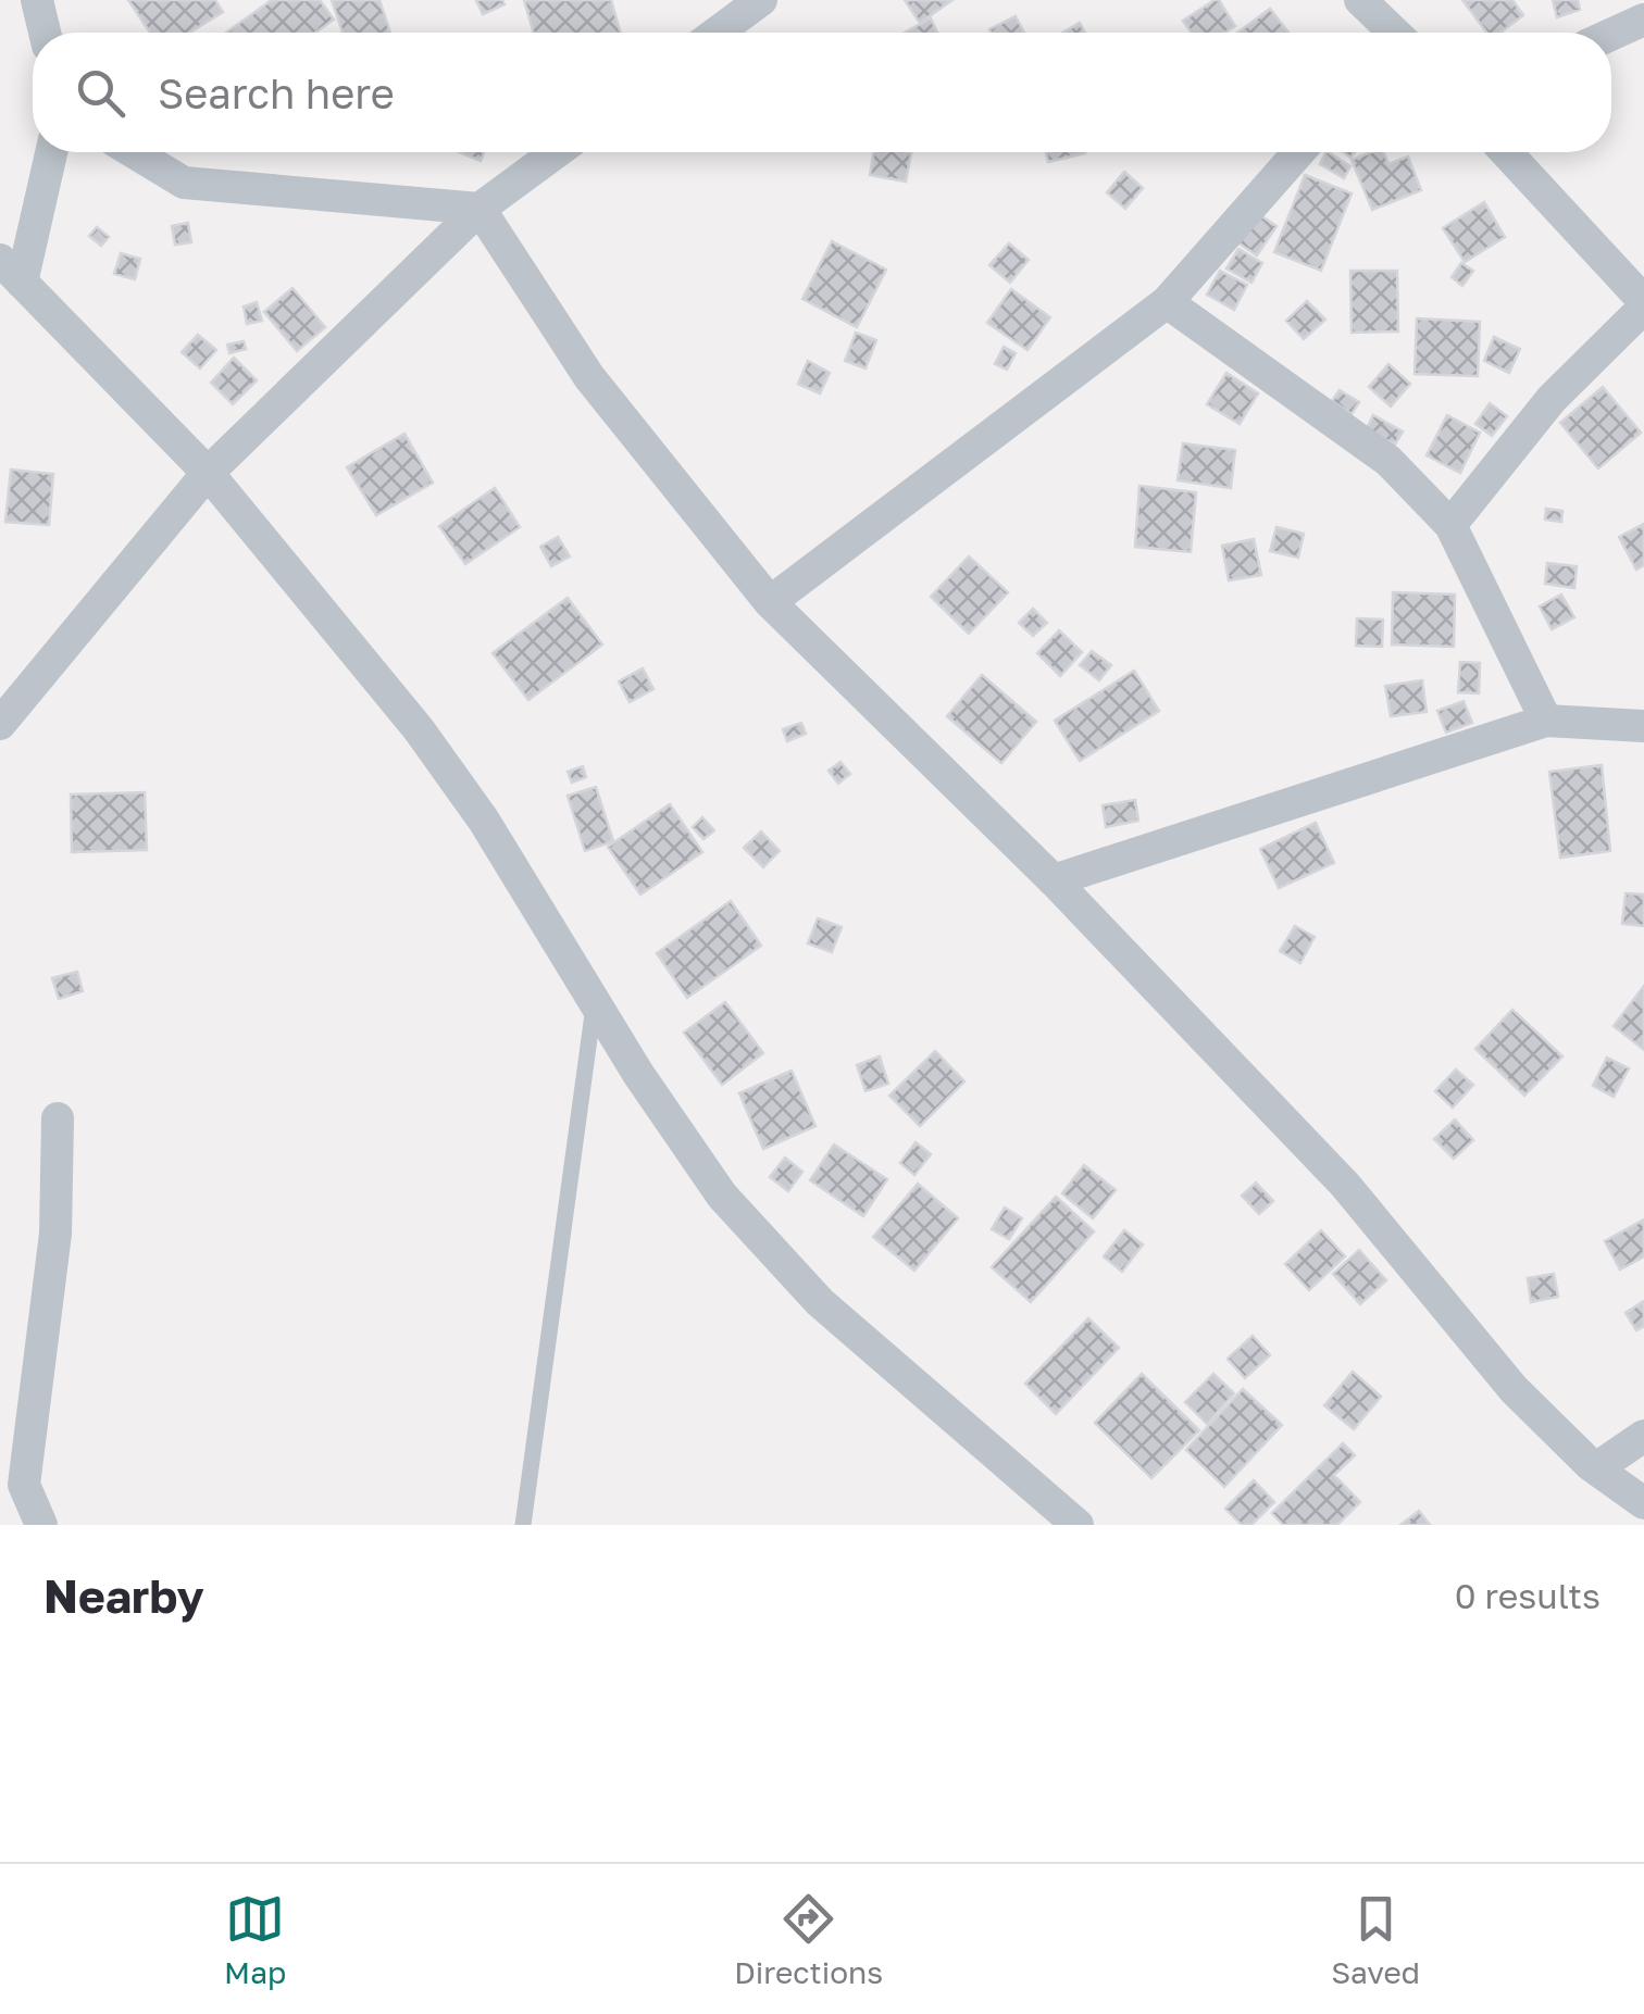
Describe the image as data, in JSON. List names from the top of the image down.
{
  "page": {
    "search": "Search here",
    "heading": ["Nearby", "0 results"],
    "nav": ["Map", "Directions", "Saved"]
  }
}
